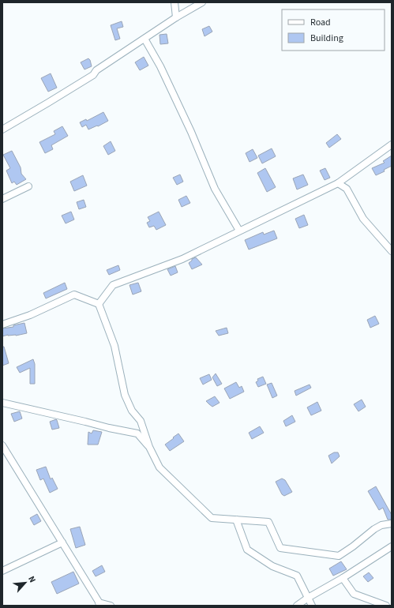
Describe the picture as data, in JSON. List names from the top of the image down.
{
  "legend": ["Road", "Building"],
  "north": "top right"
}
